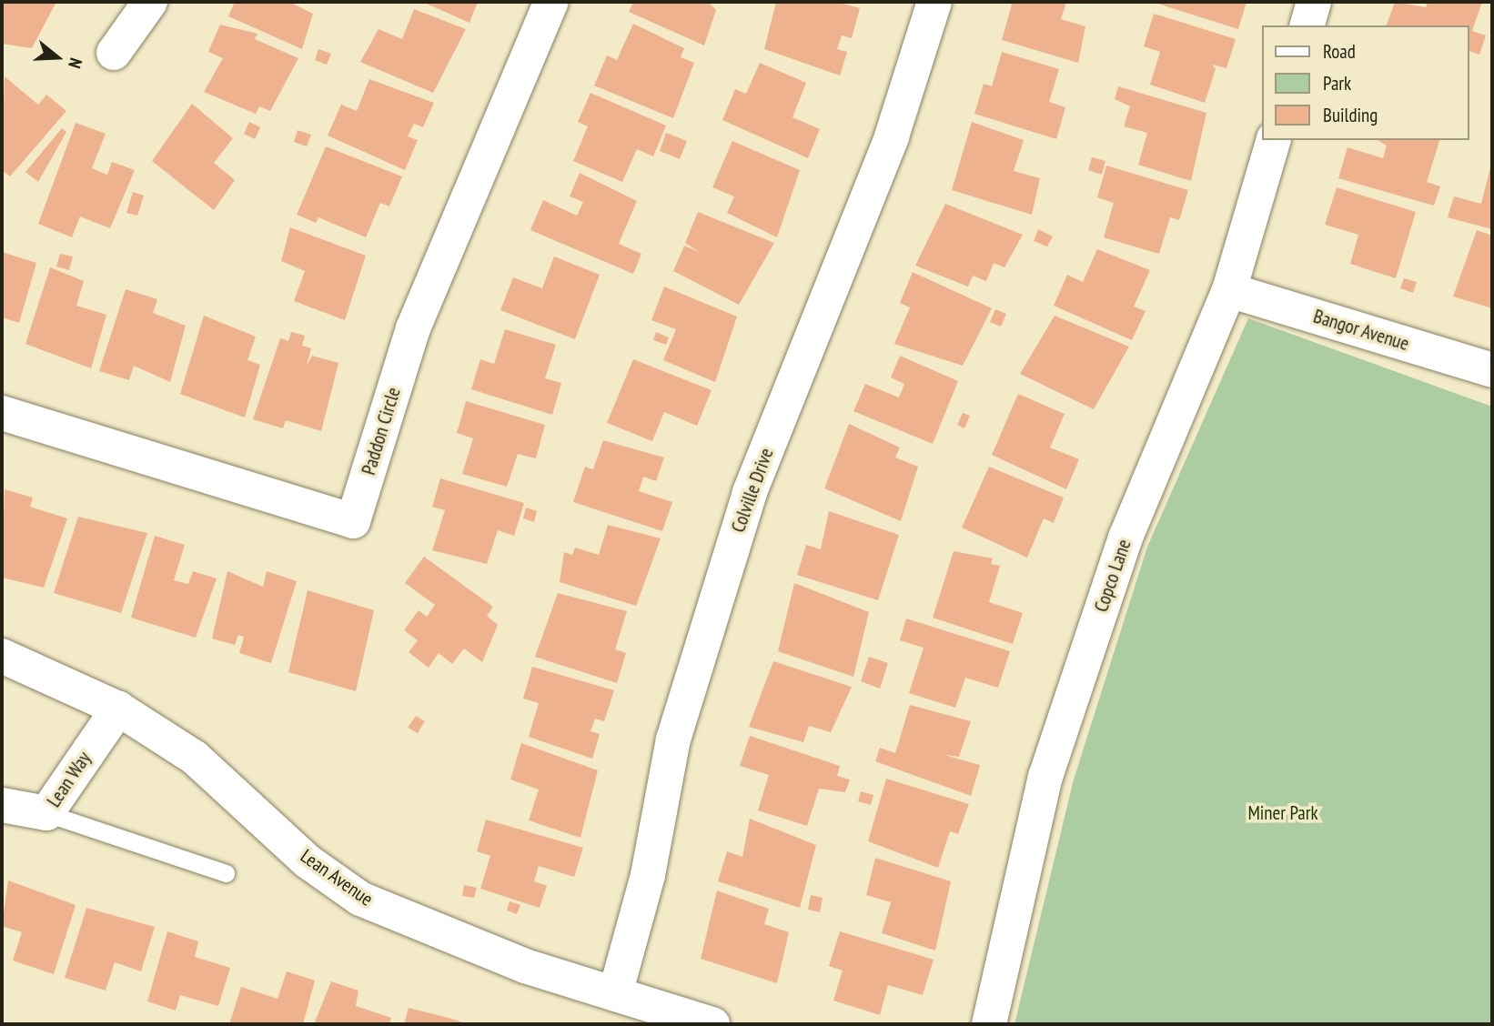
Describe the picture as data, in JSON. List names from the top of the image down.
{
  "streets": {
    "street": [
      "Bangor Avenue",
      "Paddon Circle",
      "Colville Drive",
      "Copco Lane",
      "Lean Way",
      "Lean Avenue"
    ]
  },
  "crossings": [
    ["Bangor Avenue", "Copco Lane"],
    ["Colville Drive", "Lean Avenue"],
    ["Lean Way", "Lean Avenue"]
  ],
  "parks": ["Miner Park"],
  "legend": ["Road", "Park", "Building"],
  "north": "right"
}
